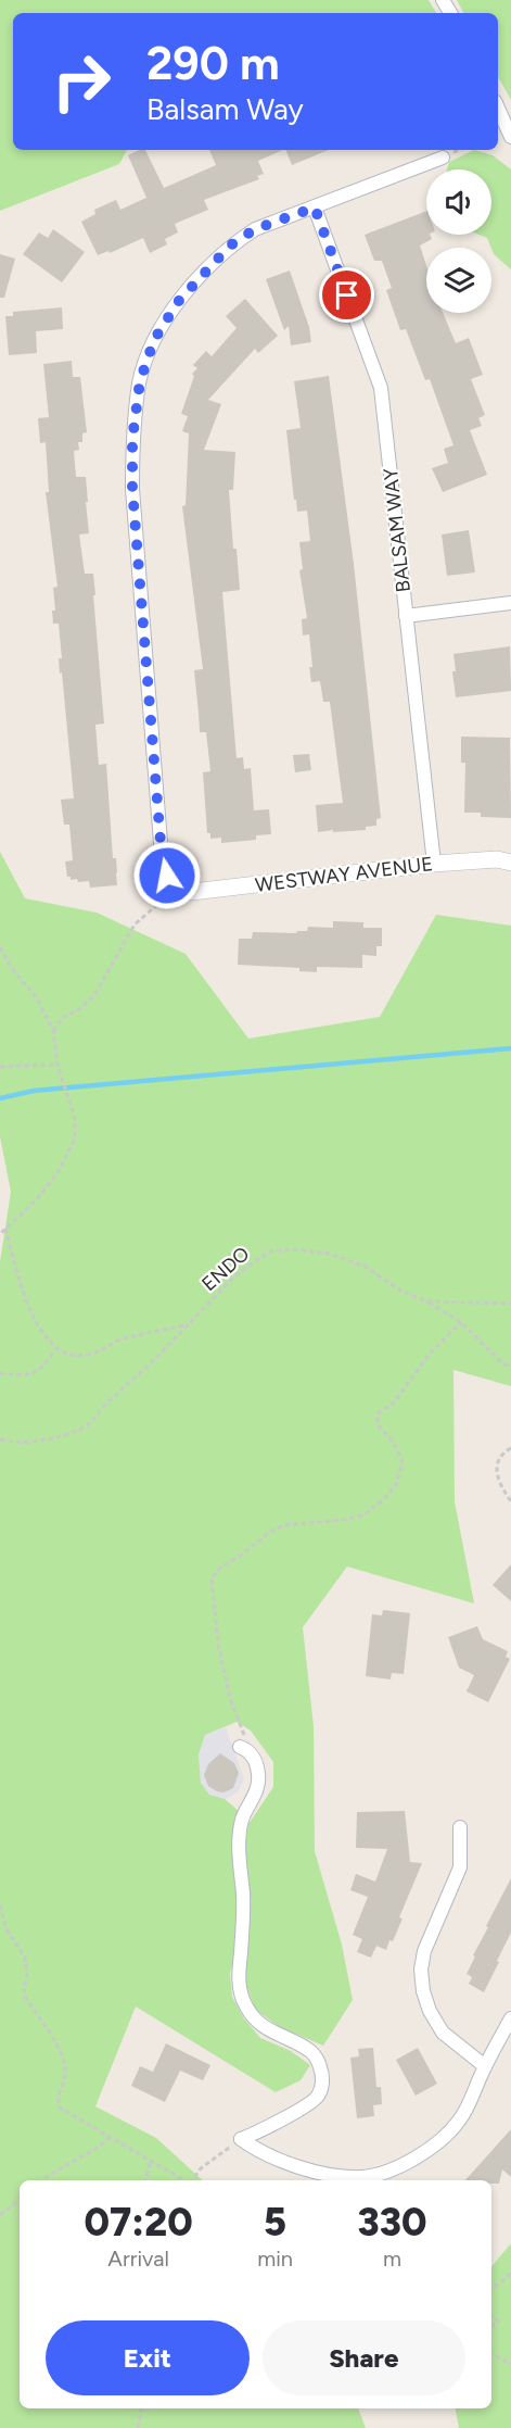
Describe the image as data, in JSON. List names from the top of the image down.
{
  "streets": {
    "street": ["BALSAM WAY", "WESTWAY AVENUE"],
    "path": ["ENDO"]
  },
  "crossings": [
    ["BALSAM WAY", "WESTWAY AVENUE"]
  ],
  "page": {
    "turn": ["290 m", "Balsam Way"],
    "eta": [
      "07:20",
      "Arrival",
      "5",
      "min",
      "330",
      "m"
    ],
    "buttons": ["Exit", "Share"]
  }
}
